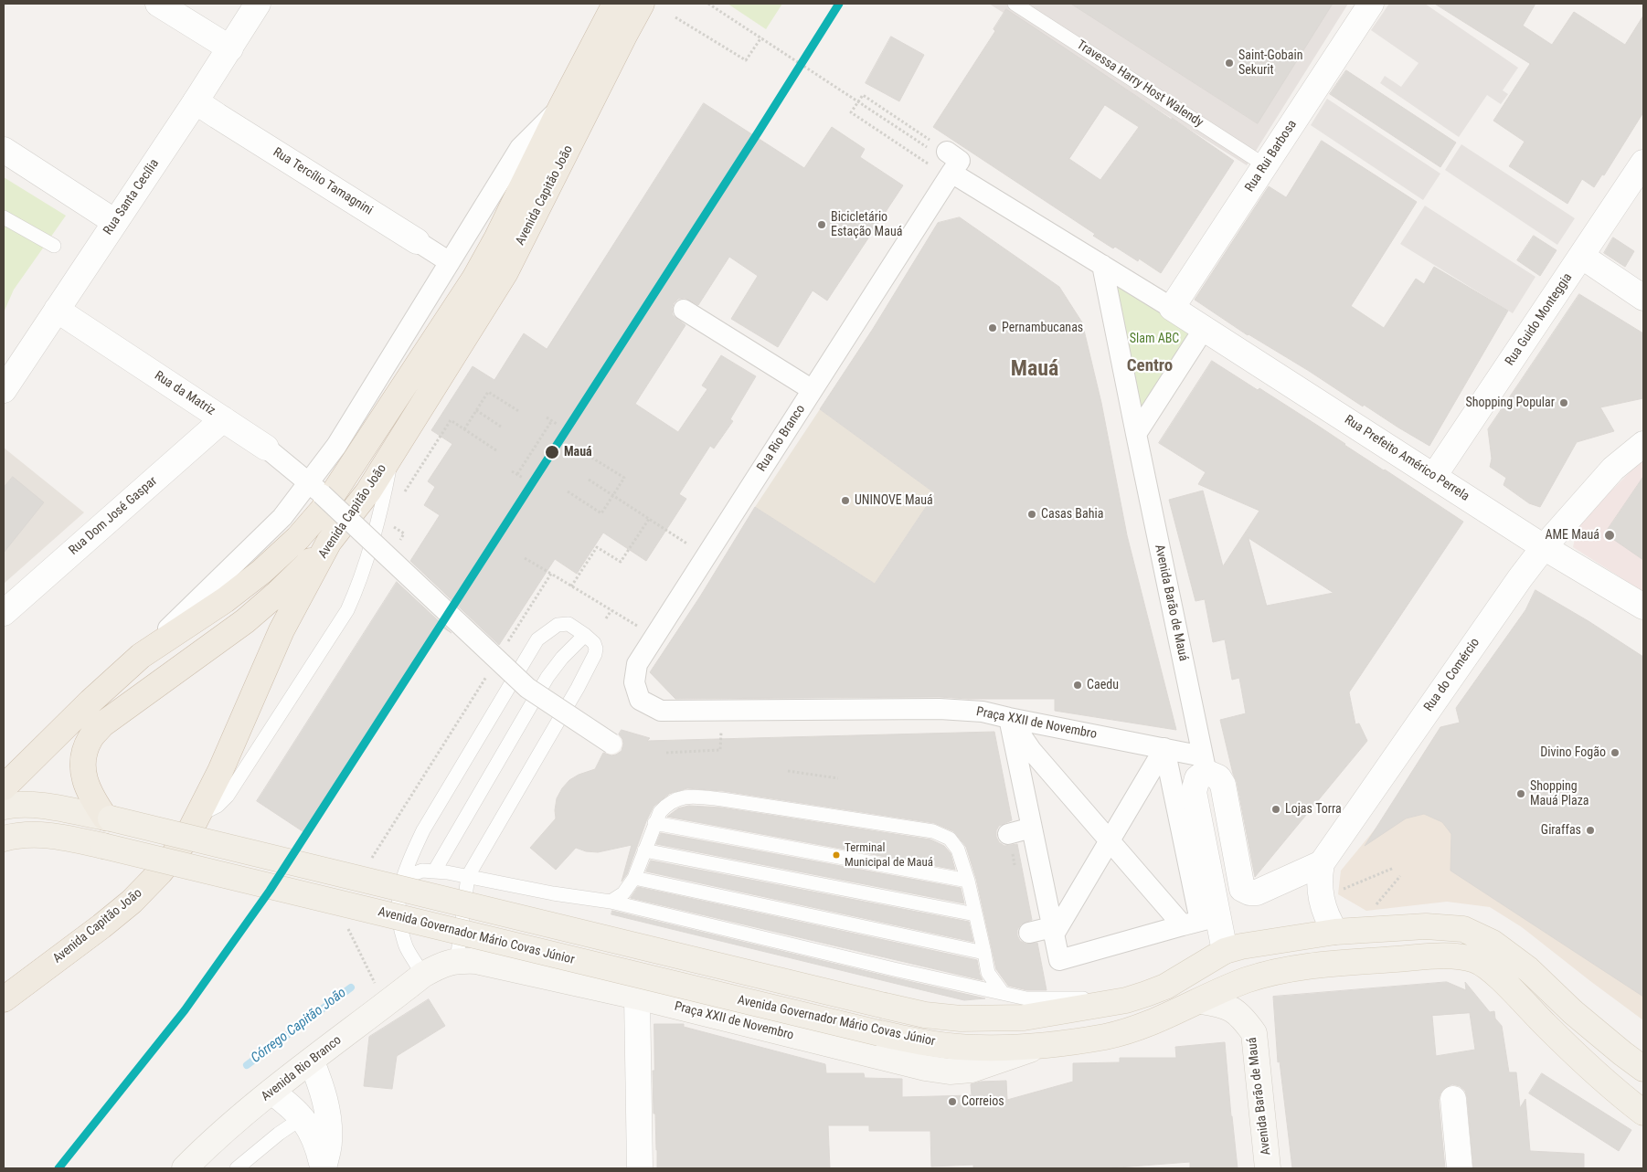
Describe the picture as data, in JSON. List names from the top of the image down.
{
  "streets": {
    "highway": ["Avenida Capitão João"],
    "main road": [
      "Avenida Barão de Mauá",
      "Praça XXII de Novembro",
      "Avenida Governador Mário Covas Júnior",
      "Avenida Rio Branco"
    ],
    "street": [
      "Rua Rui Barbosa",
      "Rua Tercílio Tamagnini",
      "Rua Santa Cecília",
      "Rua Guido Monteggia",
      "Rua da Matriz",
      "Rua Rio Branco",
      "Rua Prefeito Américo Perrela",
      "Rua Dom José Gaspar",
      "Rua do Comércio"
    ],
    "lane": ["Travessa Harry Host Walendy"]
  },
  "crossings": [
    ["Travessa Harry Host Walendy", "Rua Rui Barbosa"],
    ["Rua Rui Barbosa", "Rua Prefeito Américo Perrela"],
    ["Rua Tercílio Tamagnini", "Rua Santa Cecília"],
    ["Rua Santa Cecília", "Rua da Matriz"],
    ["Rua Guido Monteggia", "Rua Prefeito Américo Perrela"],
    ["Rua da Matriz", "Rua Dom José Gaspar"],
    ["Rua Rio Branco", "Praça XXII de Novembro"],
    ["Rua Prefeito Américo Perrela", "Rua do Comércio"],
    ["Avenida Barão de Mauá", "Praça XXII de Novembro"],
    ["Avenida Barão de Mauá", "Avenida Governador Mário Covas Júnior"],
    ["Rua do Comércio", "Avenida Governador Mário Covas Júnior"],
    ["Praça XXII de Novembro", "Avenida Governador Mário Covas Júnior"],
    ["Praça XXII de Novembro", "Avenida Rio Branco"]
  ],
  "districts": ["Centro", "Mauá"],
  "water": ["Córrego Capitão João"],
  "parks": ["Slam ABC"],
  "places": [
    "Saint-Gobain Sekurit",
    "Bicicletário Estação Mauá",
    "Pernambucanas",
    "Shopping Popular",
    "Mauá",
    "UNINOVE Mauá",
    "Casas Bahia",
    "AME Mauá",
    "Caedu",
    "Divino Fogão",
    "Shopping Mauá Plaza",
    "Lojas Torra",
    "Giraffas",
    "Terminal Municipal de Mauá",
    "Correios"
  ]
}
